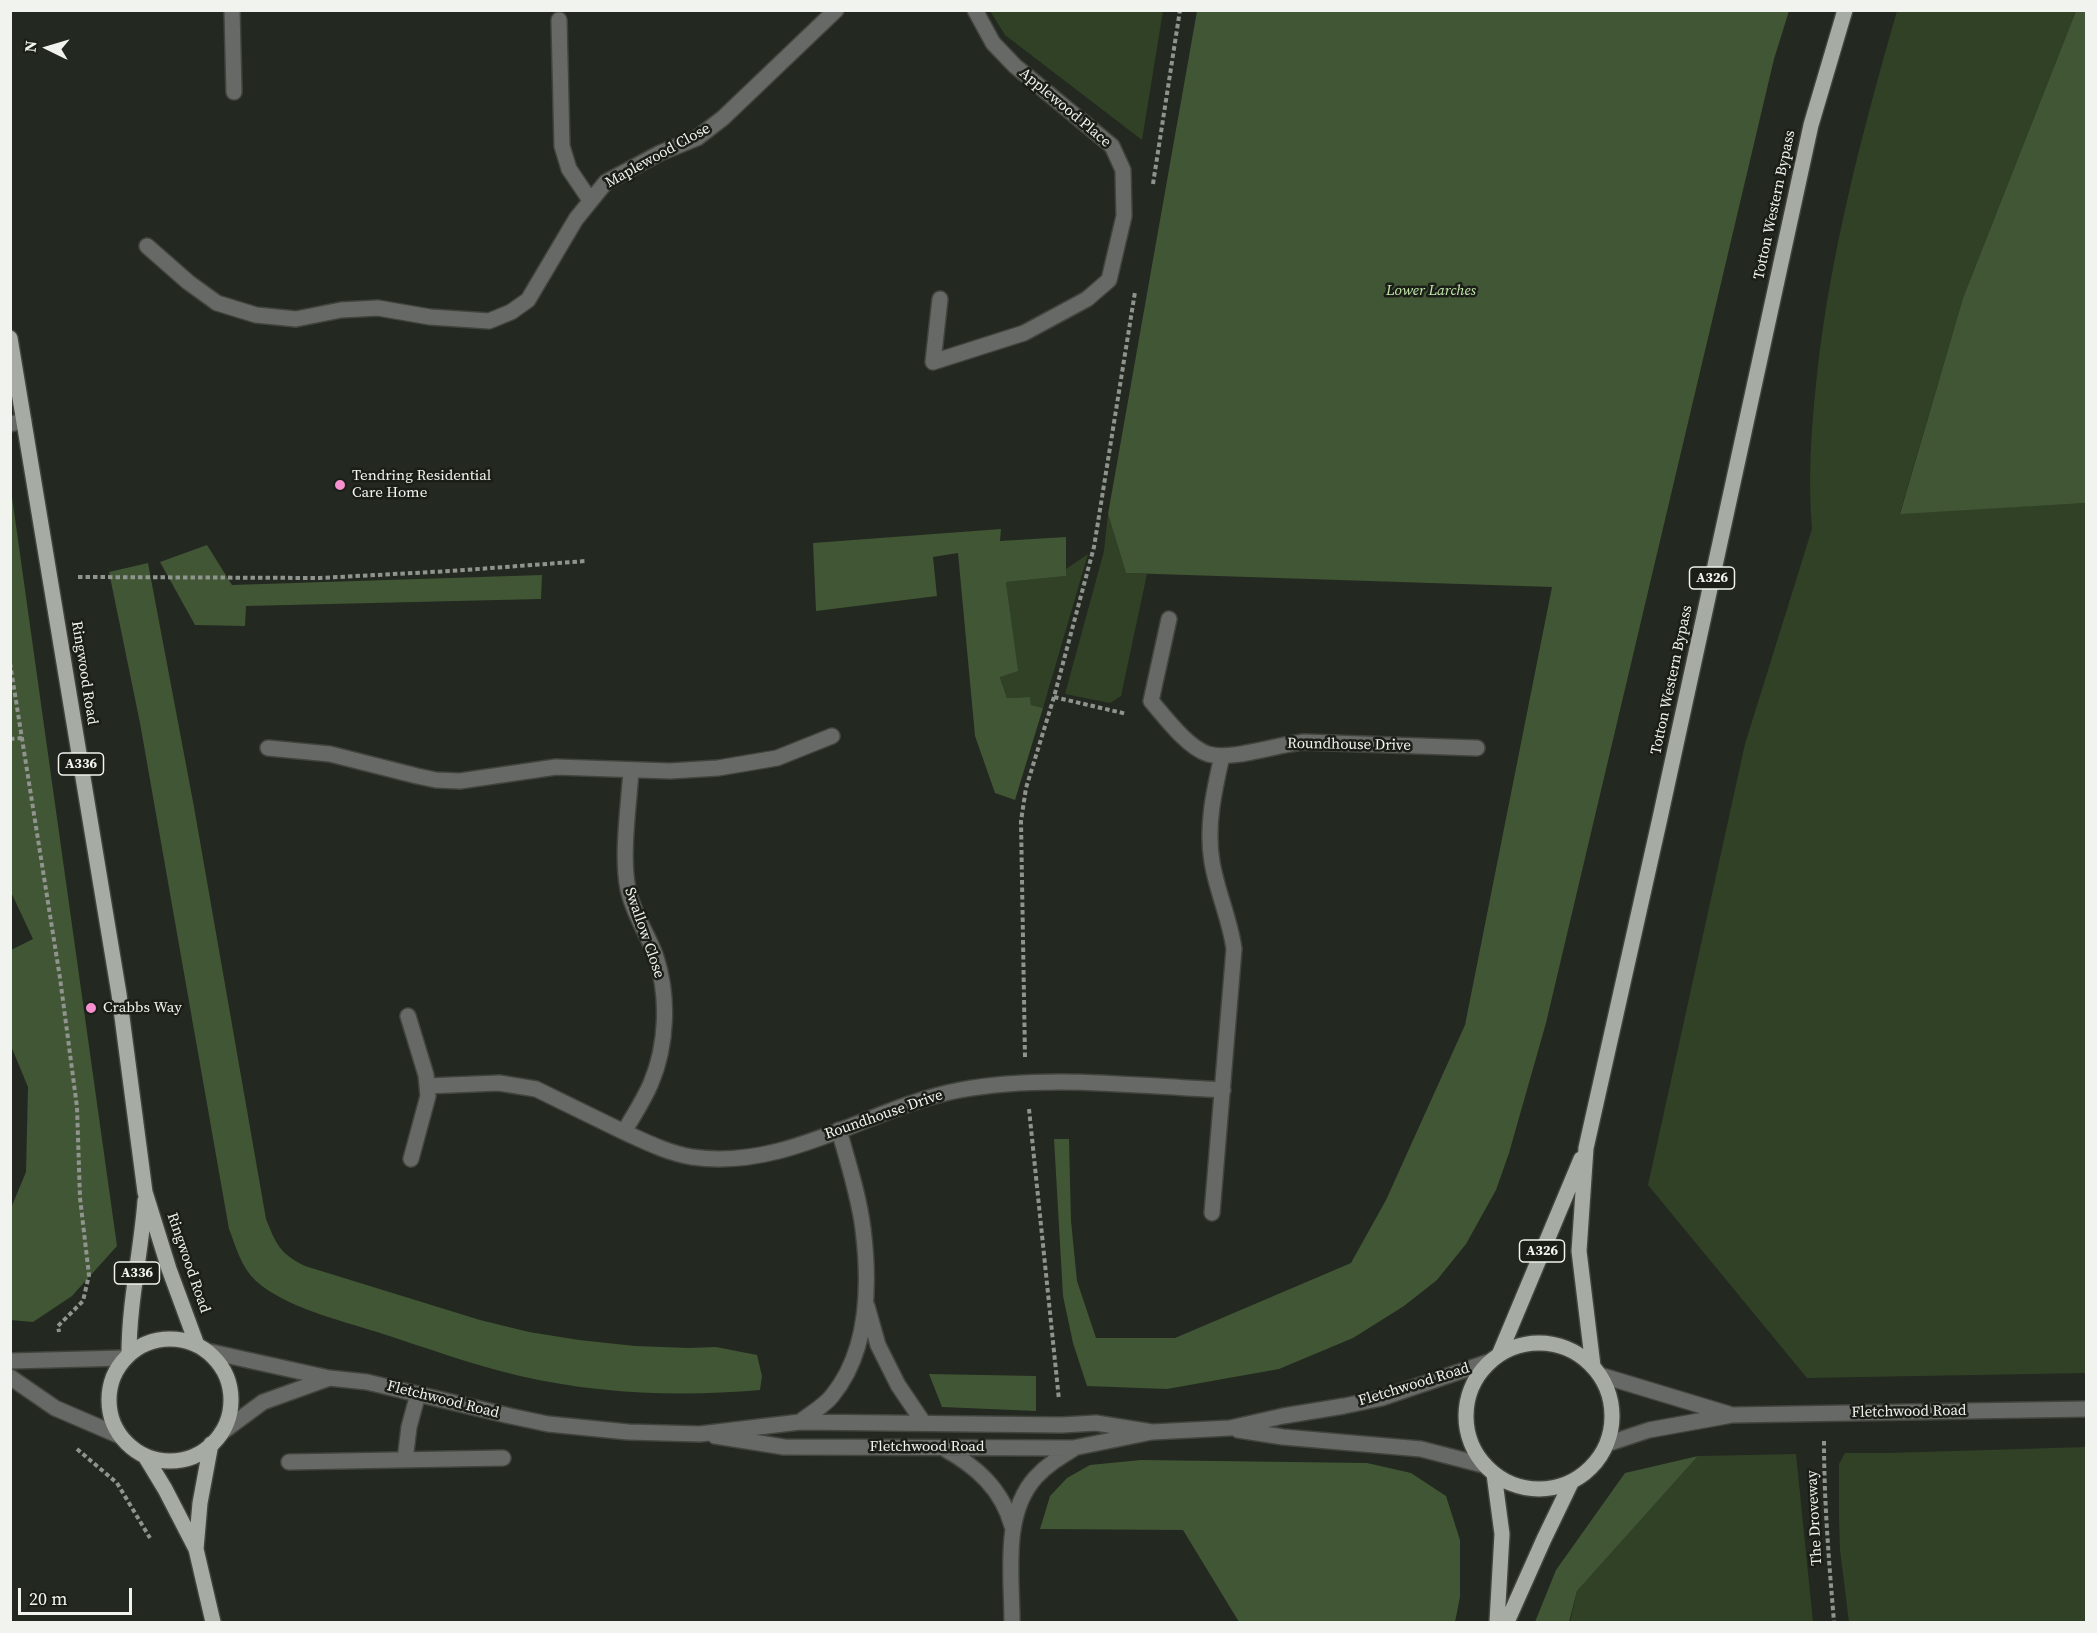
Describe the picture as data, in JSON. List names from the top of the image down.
{
  "streets": {
    "main road": [
      "Totton Western Bypass",
      "A326",
      "Ringwood Road",
      "A336"
    ],
    "street": [
      "Applewood Place",
      "Maplewood Close",
      "Roundhouse Drive",
      "Swallow Close",
      "Fletchwood Road"
    ],
    "path": ["The Droveway"]
  },
  "crossings": [
    ["Totton Western Bypass", "Fletchwood Road"],
    ["Ringwood Road", "Fletchwood Road"],
    ["Roundhouse Drive", "Swallow Close"],
    ["Fletchwood Road", "The Droveway"]
  ],
  "parks": ["Lower Larches"],
  "places": ["Tendring Residential Care Home", "Crabbs Way"],
  "scale_bar": "20 m",
  "north": "left"
}
